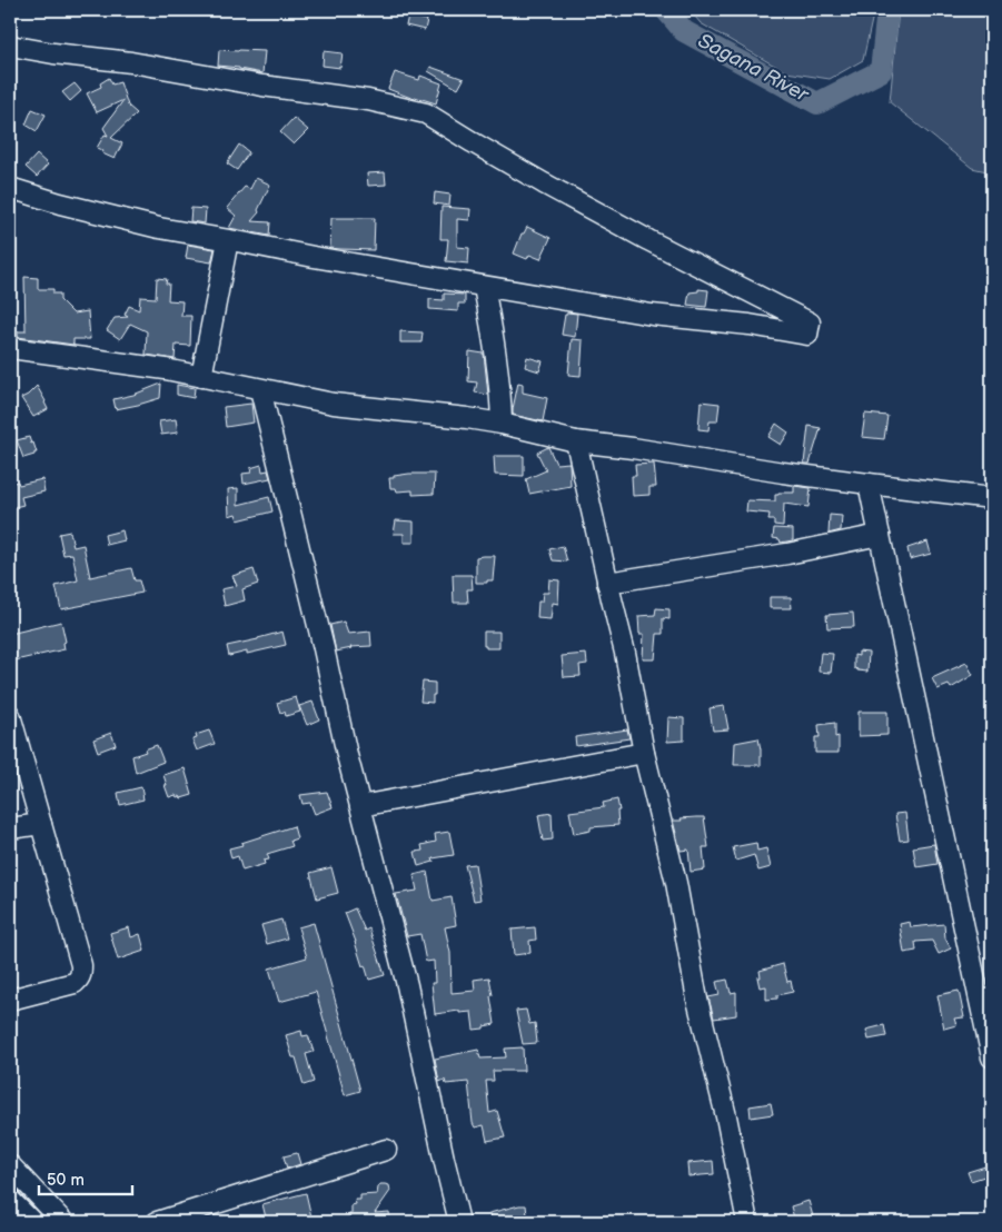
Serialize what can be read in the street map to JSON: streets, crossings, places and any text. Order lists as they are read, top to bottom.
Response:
{
  "water": ["Sagana River"],
  "scale_bar": "50 m"
}
